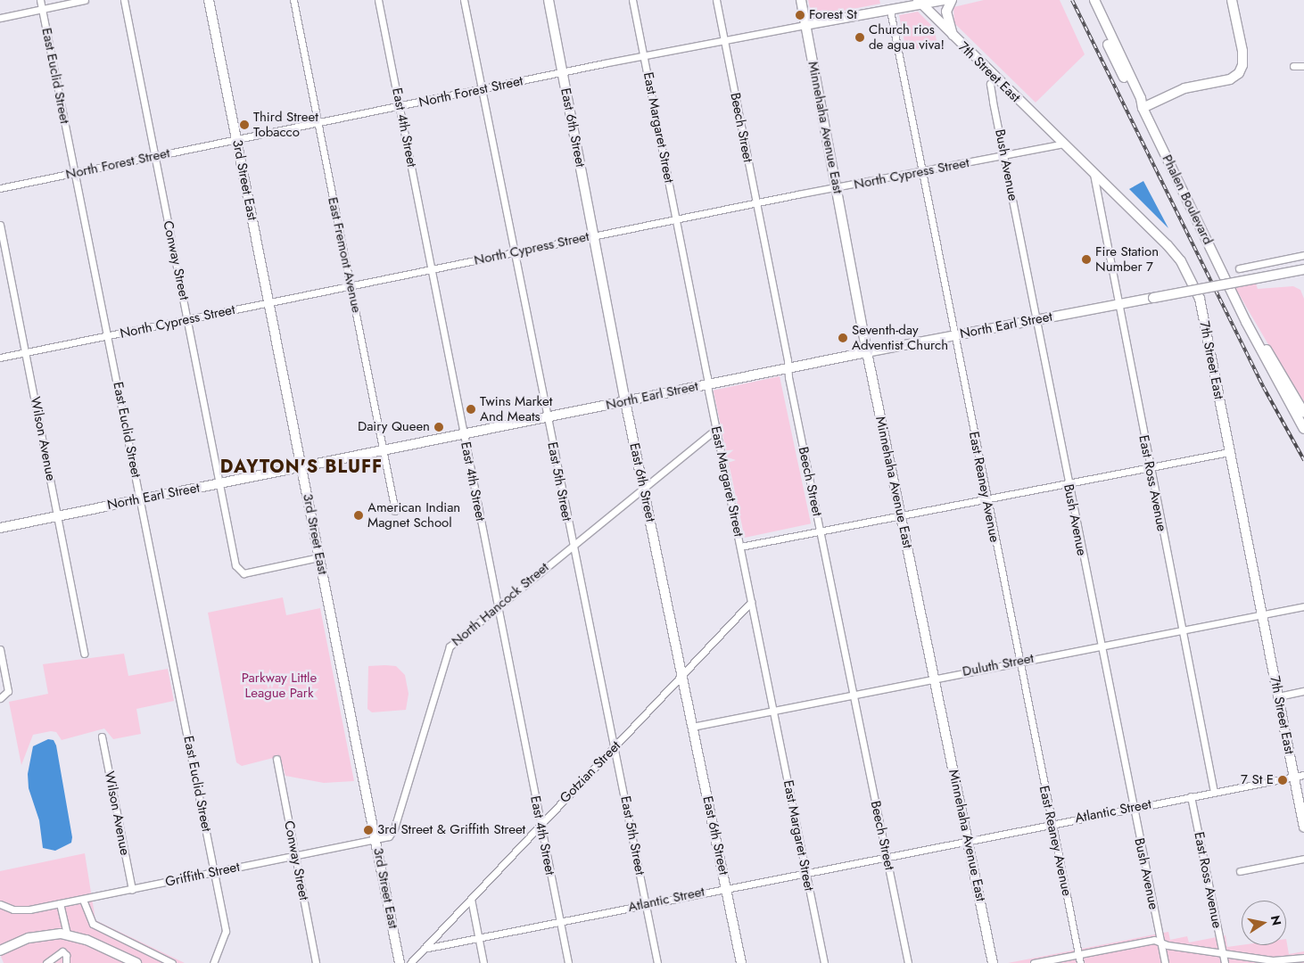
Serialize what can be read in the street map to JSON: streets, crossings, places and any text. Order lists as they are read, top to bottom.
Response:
{
  "streets": {
    "street": [
      "7th Street East",
      "East Euclid Street",
      "North Forest Street",
      "East 4th Street",
      "East 6th Street",
      "East Margaret Street",
      "Beech Street",
      "Minnehaha Avenue East",
      "Bush Avenue",
      "North Cypress Street",
      "3rd Street East",
      "Phalen Boulevard",
      "East Fremont Avenue",
      "Conway Street",
      "North Earl Street",
      "Wilson Avenue",
      "East 5th Street",
      "East Ross Avenue",
      "East Reaney Avenue",
      "North Hancock Street",
      "Duluth Street",
      "Gotzian Street",
      "Atlantic Street",
      "Griffith Street"
    ]
  },
  "crossings": [
    ["7th Street East", "North Forest Street"],
    ["7th Street East", "Bush Avenue"],
    ["7th Street East", "North Cypress Street"],
    ["7th Street East", "East Ross Avenue"],
    ["7th Street East", "Duluth Street"],
    ["7th Street East", "Atlantic Street"],
    ["East Euclid Street", "North Forest Street"],
    ["East Euclid Street", "North Cypress Street"],
    ["East Euclid Street", "North Earl Street"],
    ["East Euclid Street", "Griffith Street"],
    ["North Forest Street", "East 4th Street"],
    ["North Forest Street", "East 6th Street"],
    ["North Forest Street", "East Margaret Street"],
    ["North Forest Street", "Beech Street"],
    ["North Forest Street", "Minnehaha Avenue East"],
    ["North Forest Street", "3rd Street East"],
    ["North Forest Street", "East Fremont Avenue"],
    ["North Forest Street", "Conway Street"],
    ["North Forest Street", "East 5th Street"],
    ["North Forest Street", "East Reaney Avenue"],
    ["East 4th Street", "North Cypress Street"],
    ["East 4th Street", "North Earl Street"],
    ["East 4th Street", "North Hancock Street"],
    ["East 4th Street", "Gotzian Street"],
    ["East 4th Street", "Atlantic Street"],
    ["East 6th Street", "North Cypress Street"],
    ["East 6th Street", "North Earl Street"],
    ["East 6th Street", "North Hancock Street"],
    ["East 6th Street", "Duluth Street"],
    ["East 6th Street", "Gotzian Street"],
    ["East 6th Street", "Atlantic Street"],
    ["East Margaret Street", "North Cypress Street"],
    ["East Margaret Street", "North Earl Street"],
    ["East Margaret Street", "North Hancock Street"],
    ["East Margaret Street", "Duluth Street"],
    ["East Margaret Street", "Gotzian Street"],
    ["East Margaret Street", "Atlantic Street"],
    ["Beech Street", "North Cypress Street"],
    ["Beech Street", "North Earl Street"],
    ["Beech Street", "Duluth Street"],
    ["Beech Street", "Atlantic Street"],
    ["Minnehaha Avenue East", "North Cypress Street"],
    ["Minnehaha Avenue East", "North Earl Street"],
    ["Minnehaha Avenue East", "Duluth Street"],
    ["Minnehaha Avenue East", "Atlantic Street"],
    ["Bush Avenue", "North Cypress Street"],
    ["Bush Avenue", "North Earl Street"],
    ["Bush Avenue", "Duluth Street"],
    ["Bush Avenue", "Atlantic Street"],
    ["North Cypress Street", "3rd Street East"],
    ["North Cypress Street", "East Fremont Avenue"],
    ["North Cypress Street", "Conway Street"],
    ["North Cypress Street", "Wilson Avenue"],
    ["North Cypress Street", "East 5th Street"],
    ["North Cypress Street", "East Reaney Avenue"],
    ["3rd Street East", "Conway Street"],
    ["3rd Street East", "North Earl Street"],
    ["3rd Street East", "North Hancock Street"],
    ["3rd Street East", "Griffith Street"],
    ["East Fremont Avenue", "North Earl Street"],
    ["Conway Street", "North Earl Street"],
    ["Conway Street", "Griffith Street"],
    ["North Earl Street", "Wilson Avenue"],
    ["North Earl Street", "East 5th Street"],
    ["North Earl Street", "East Ross Avenue"],
    ["North Earl Street", "East Reaney Avenue"],
    ["Wilson Avenue", "Griffith Street"],
    ["East 5th Street", "North Hancock Street"],
    ["East 5th Street", "Gotzian Street"],
    ["East 5th Street", "Atlantic Street"],
    ["East Ross Avenue", "Duluth Street"],
    ["East Ross Avenue", "Atlantic Street"],
    ["East Reaney Avenue", "Duluth Street"],
    ["East Reaney Avenue", "Atlantic Street"],
    ["North Hancock Street", "Griffith Street"],
    ["Gotzian Street", "Atlantic Street"]
  ],
  "districts": ["DAYTON'S BLUFF"],
  "parks": ["Parkway Little League Park"],
  "places": [
    "Forest St",
    "Church rios de agua viva!",
    "Third Street Tobacco",
    "Fire Station Number 7",
    "Seventh-day Adventist Church",
    "Twins Market And Meats",
    "Dairy Queen",
    "American Indian Magnet School",
    "7 St E",
    "3rd Street & Griffith Street"
  ],
  "north": "right"
}
